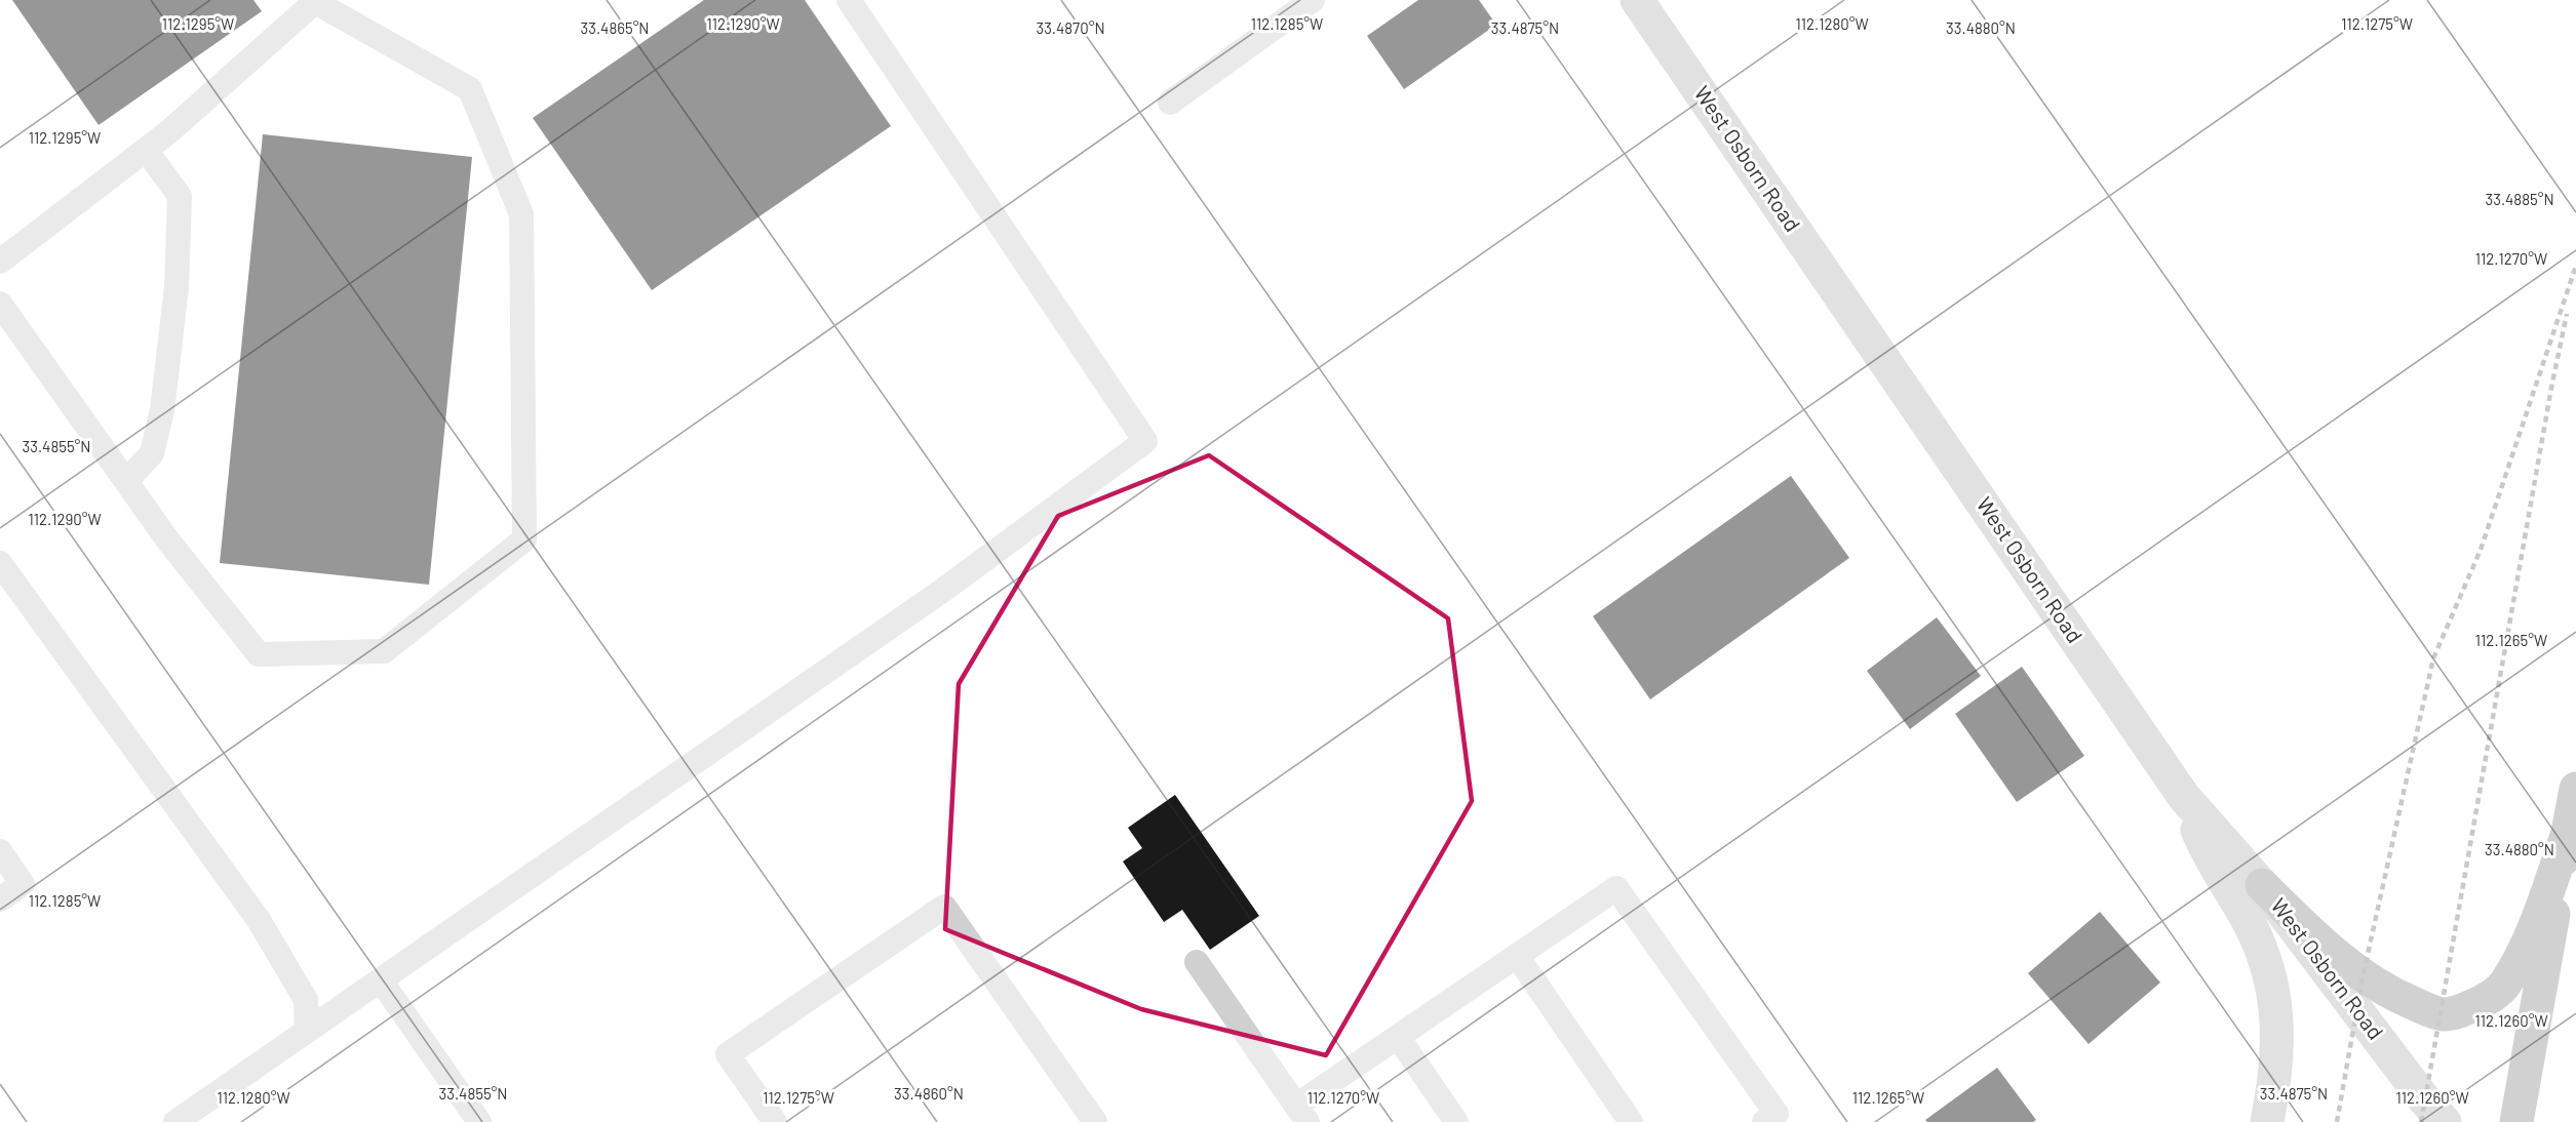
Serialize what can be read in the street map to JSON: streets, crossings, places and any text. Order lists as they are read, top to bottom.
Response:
{
  "streets": {
    "street": ["West Osborn Road"]
  },
  "coordinates": [
    "112.1295°W",
    "112.1290°W",
    "112.1285°W",
    "112.1280°W",
    "112.1275°W",
    "33.4865°N",
    "33.4870°N",
    "33.4875°N",
    "33.4880°N",
    "33.4885°N",
    "112.1270°W",
    "33.4855°N",
    "112.1265°W",
    "112.1260°W",
    "33.4860°N"
  ]
}
